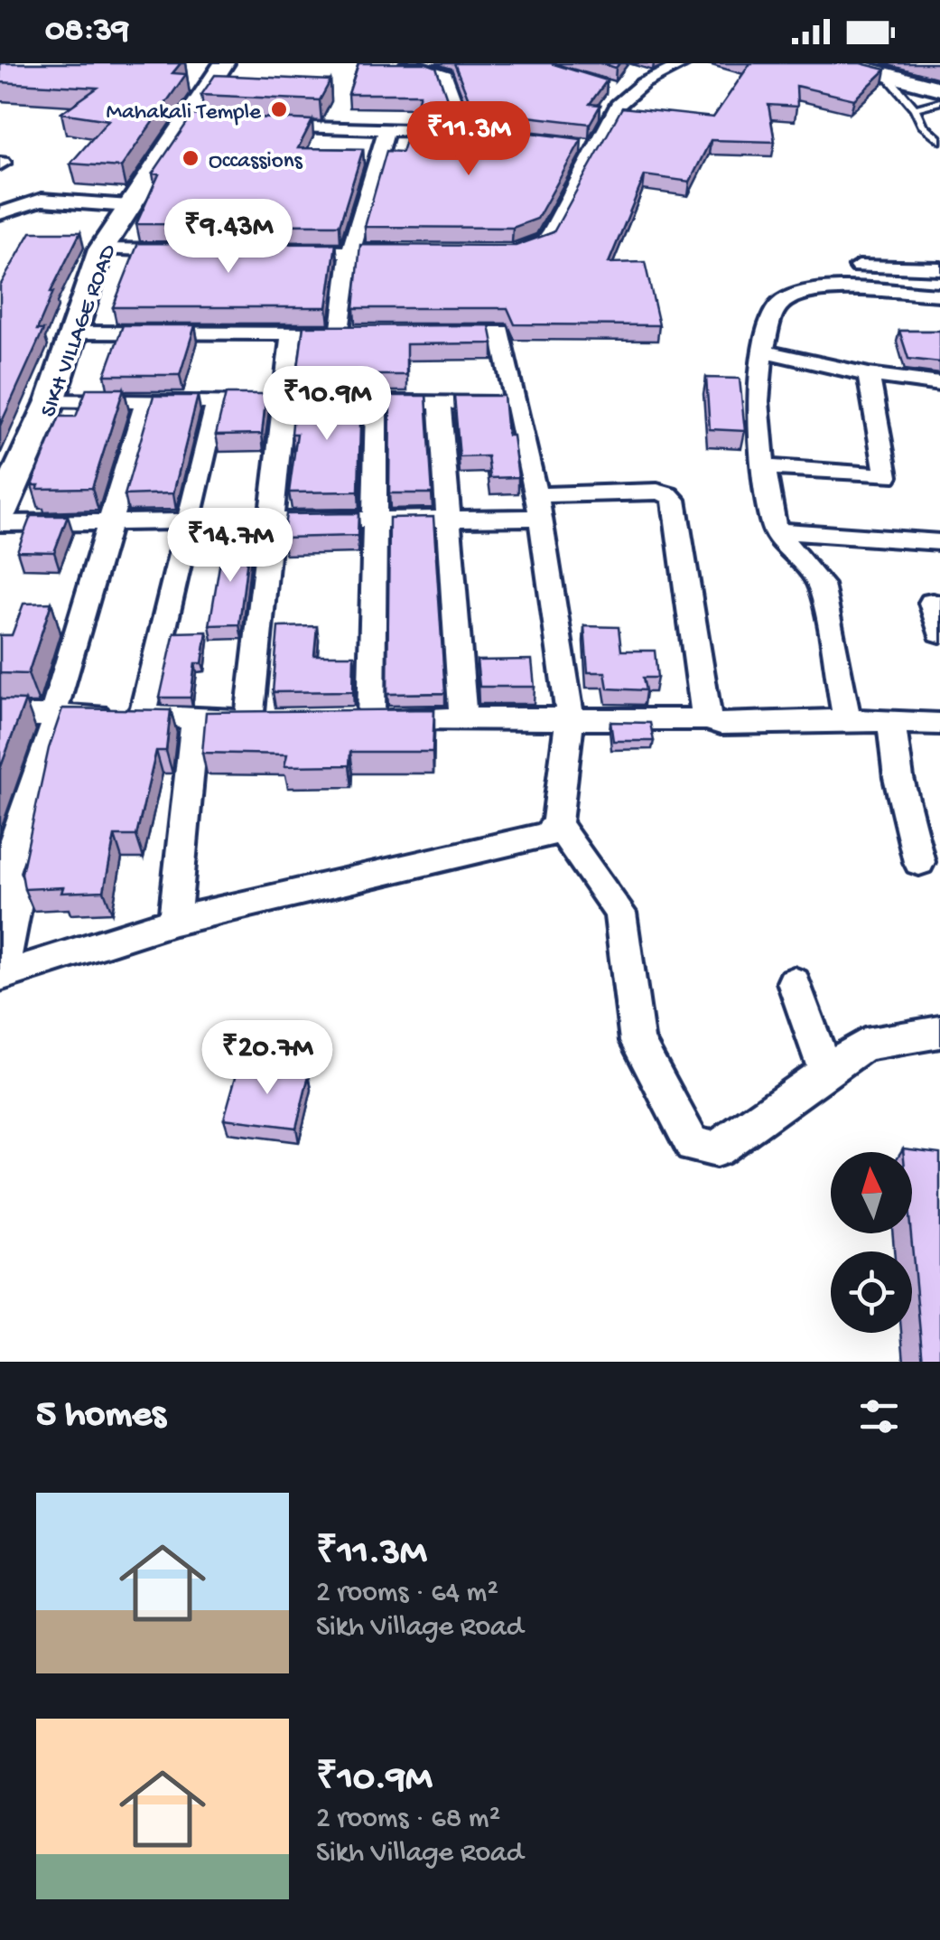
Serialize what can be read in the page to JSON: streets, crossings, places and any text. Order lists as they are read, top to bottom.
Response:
{
  "streets": {
    "main road": ["SIKH VILLAGE ROAD"]
  },
  "places": ["Mahakali Temple", "Occassions"],
  "north": "top",
  "page": {
    "status": "08:39",
    "price": [
      "₹11.3M",
      "₹9.43M",
      "₹10.9M",
      "₹14.7M",
      "₹20.7M"
    ],
    "heading": "5 homes",
    "list": [
      {
        "name": "₹11.3M",
        "note": "2 rooms · 64 m² · Sikh Village Road"
      },
      {
        "name": "₹10.9M",
        "note": "2 rooms · 68 m² · Sikh Village Road"
      }
    ]
  }
}
